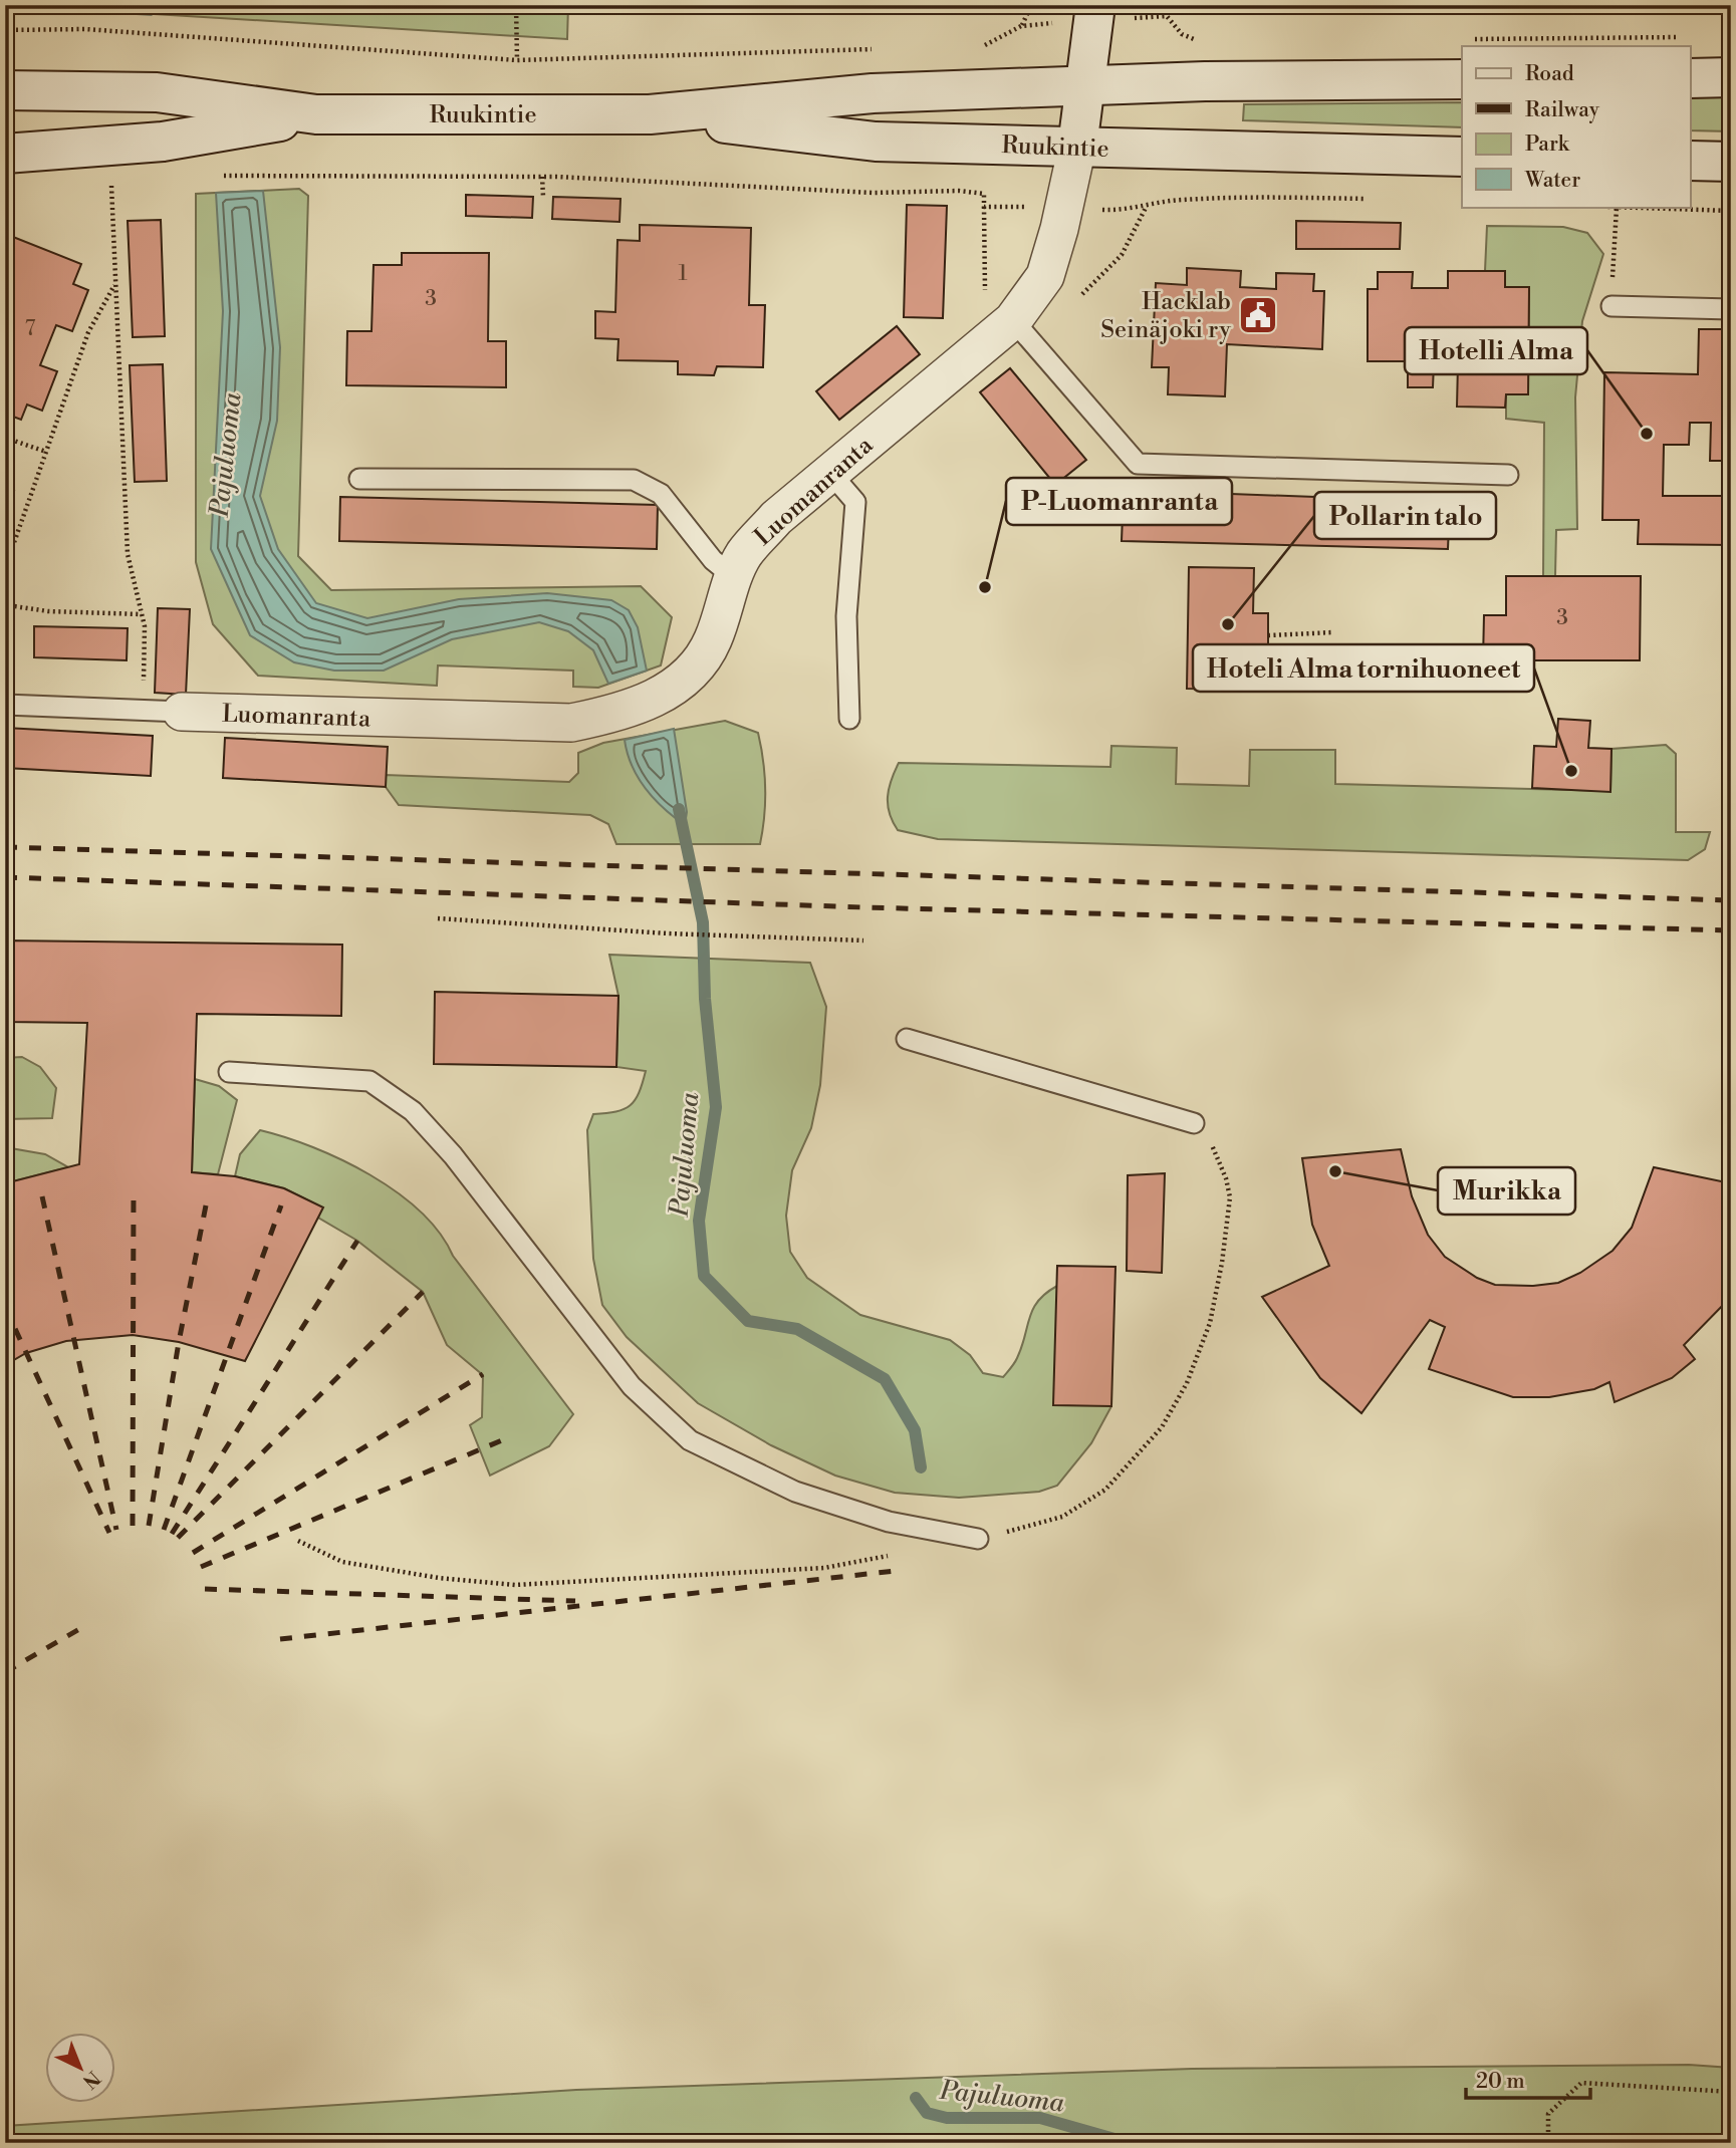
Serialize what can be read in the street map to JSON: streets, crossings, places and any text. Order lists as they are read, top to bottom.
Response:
{
  "streets": {
    "main road": ["Ruukintie"],
    "street": ["Luomanranta"]
  },
  "crossings": [
    ["Ruukintie", "Luomanranta"]
  ],
  "water": ["Pajuluoma"],
  "places": {
    "public building": ["Hacklab Seinäjoki ry"],
    "other": [
      "Hotelli Alma",
      "P-Luomanranta",
      "Pollarin talo",
      "Hoteli Alma tornihuoneet",
      "Murikka"
    ]
  },
  "house_numbers": [
    "1",
    "3",
    "7",
    "3"
  ],
  "legend": [
    "Road",
    "Railway",
    "Park",
    "Water"
  ],
  "scale_bar": "20 m",
  "north": "bottom right"
}
